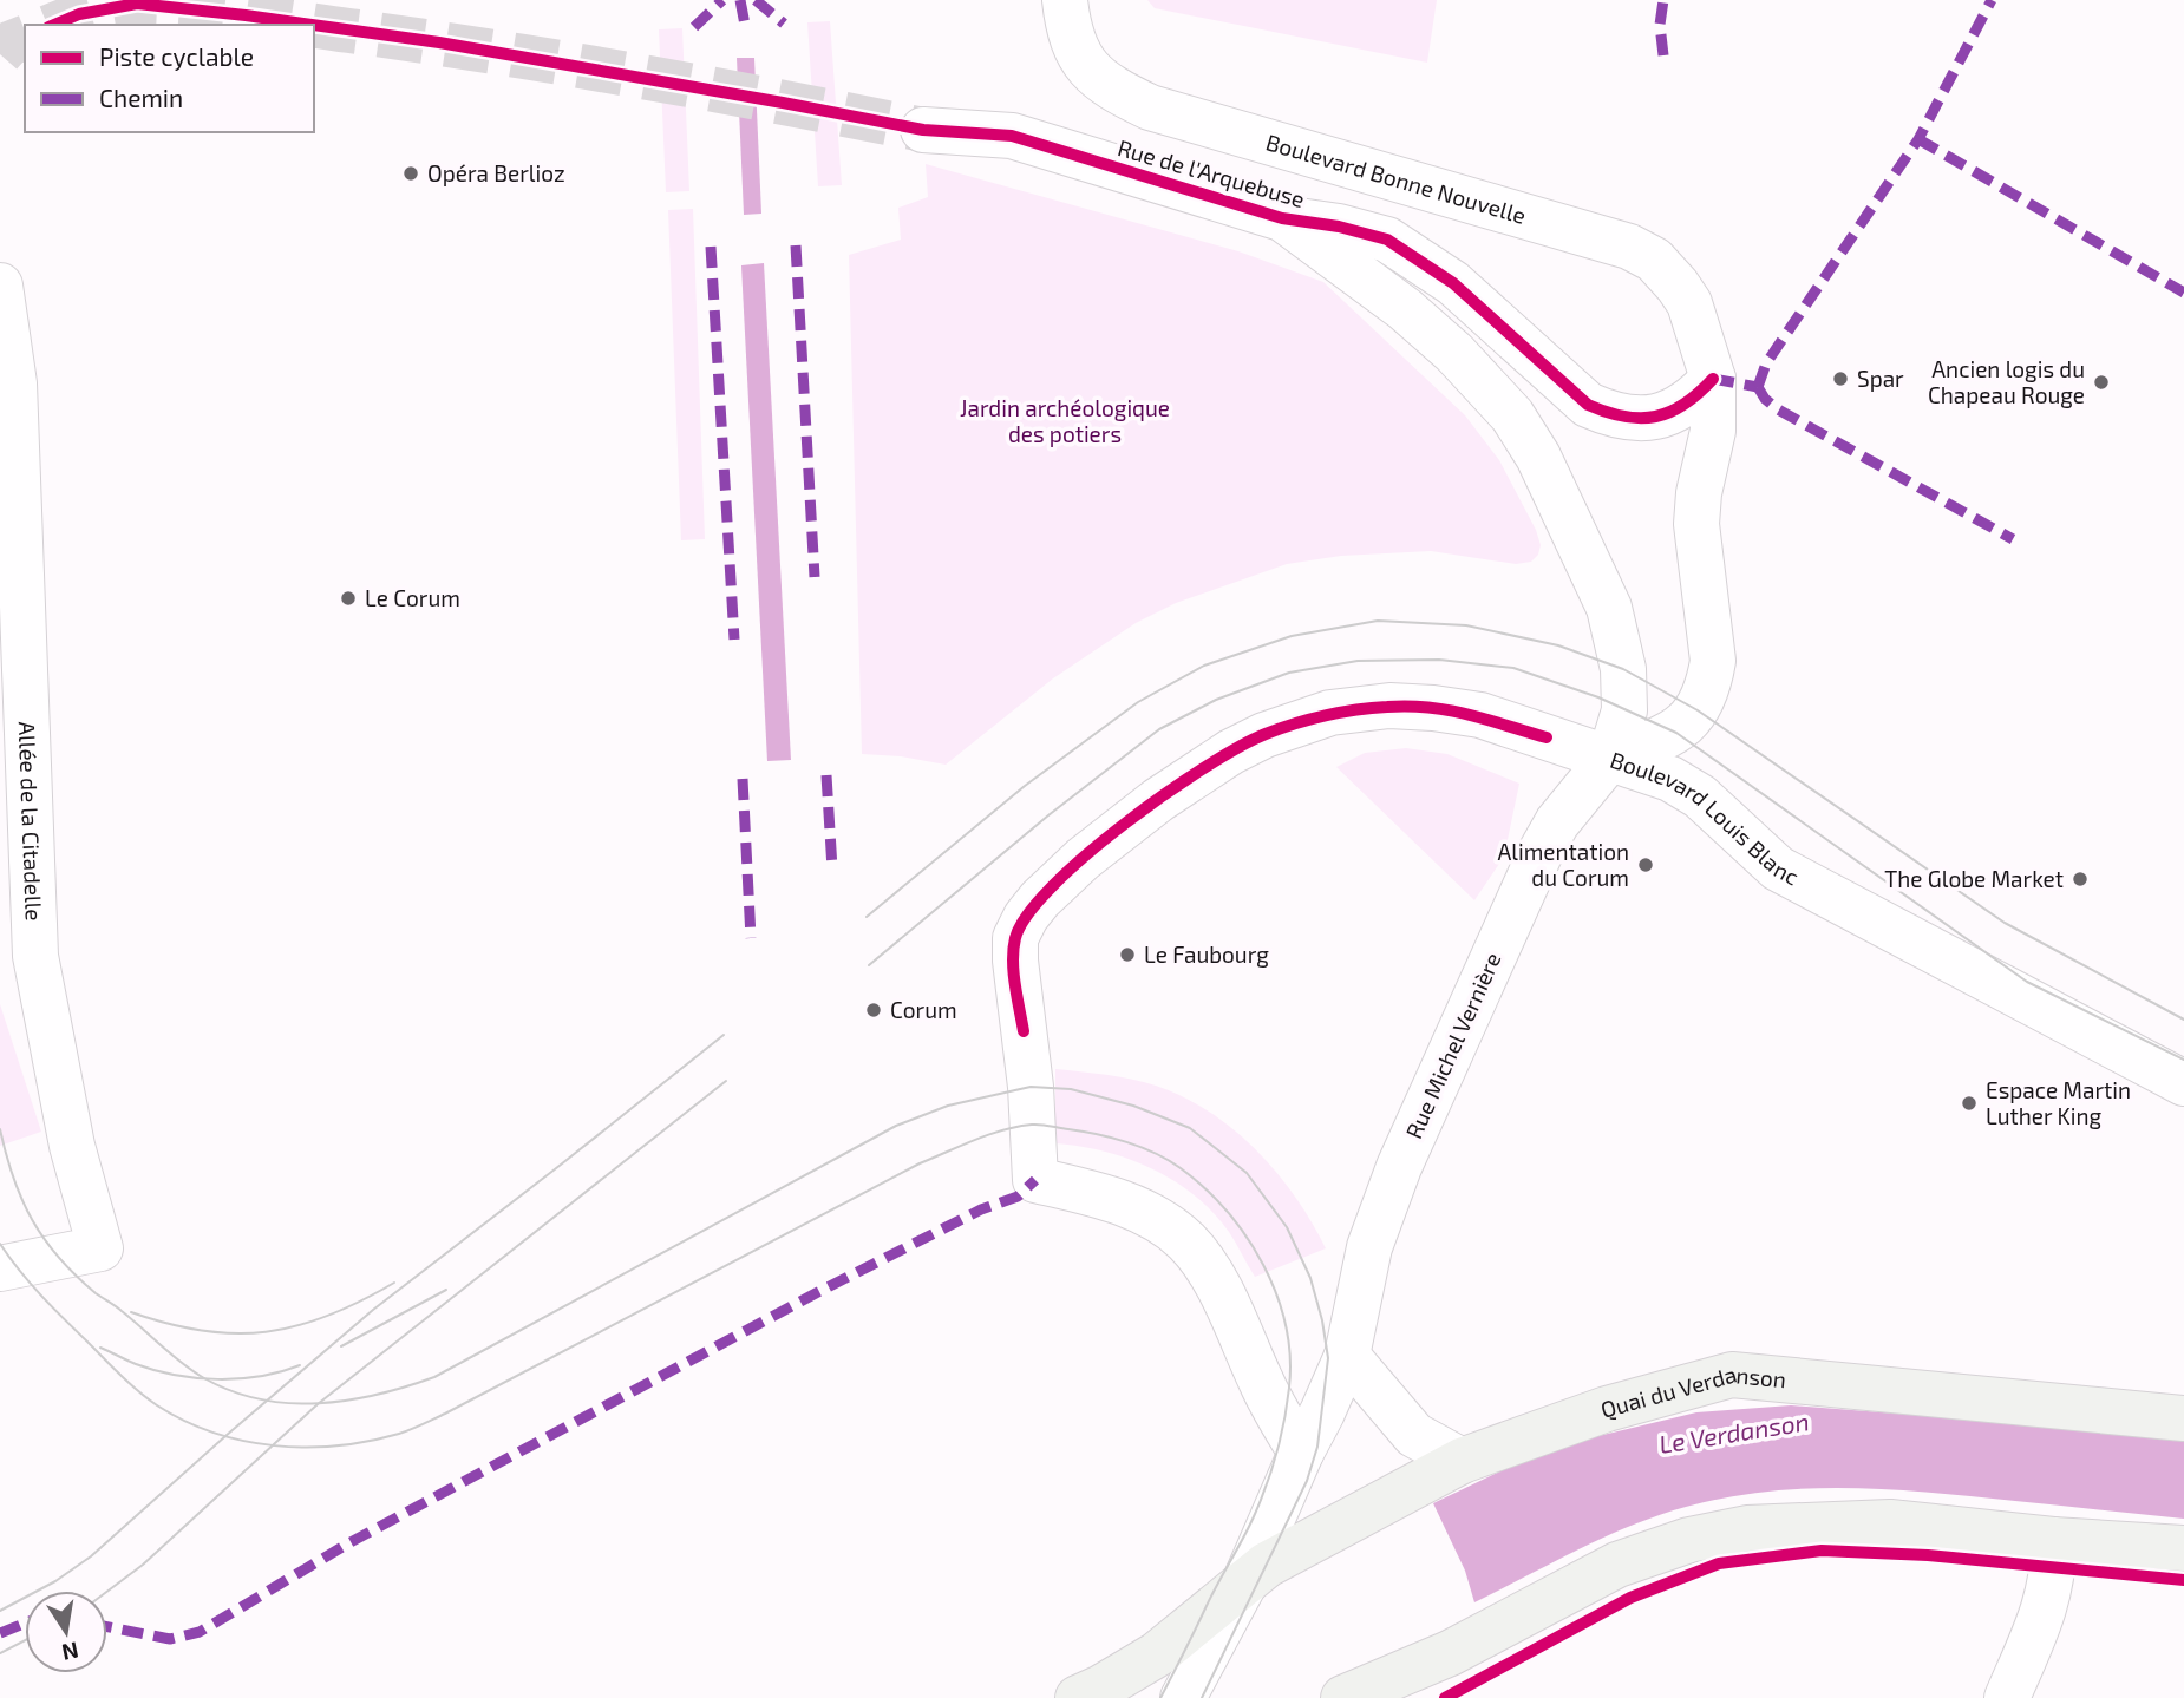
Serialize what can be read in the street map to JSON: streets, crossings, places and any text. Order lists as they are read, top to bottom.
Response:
{
  "streets": {
    "main road": ["Quai du Verdanson"],
    "street": [
      "Rue de l'Arquebuse",
      "Boulevard Bonne Nouvelle",
      "Boulevard Louis Blanc",
      "Allée de la Citadelle",
      "Rue Michel Vernière"
    ]
  },
  "crossings": [
    ["Rue de l'Arquebuse", "Boulevard Bonne Nouvelle"],
    ["Rue de l'Arquebuse", "Boulevard Louis Blanc"],
    ["Rue de l'Arquebuse", "Rue Michel Vernière"],
    ["Boulevard Bonne Nouvelle", "Boulevard Louis Blanc"],
    ["Boulevard Louis Blanc", "Rue Michel Vernière"],
    ["Rue Michel Vernière", "Quai du Verdanson"]
  ],
  "water": ["Le Verdanson"],
  "parks": ["Jardin archéologique des potiers"],
  "places": [
    "Opéra Berlioz",
    "Spar",
    "Ancien logis du Chapeau Rouge",
    "Le Corum",
    "Alimentation du Corum",
    "The Globe Market",
    "Le Faubourg",
    "Corum",
    "Espace Martin Luther King"
  ],
  "legend": ["Piste cyclable", "Chemin"],
  "north": "bottom"
}
